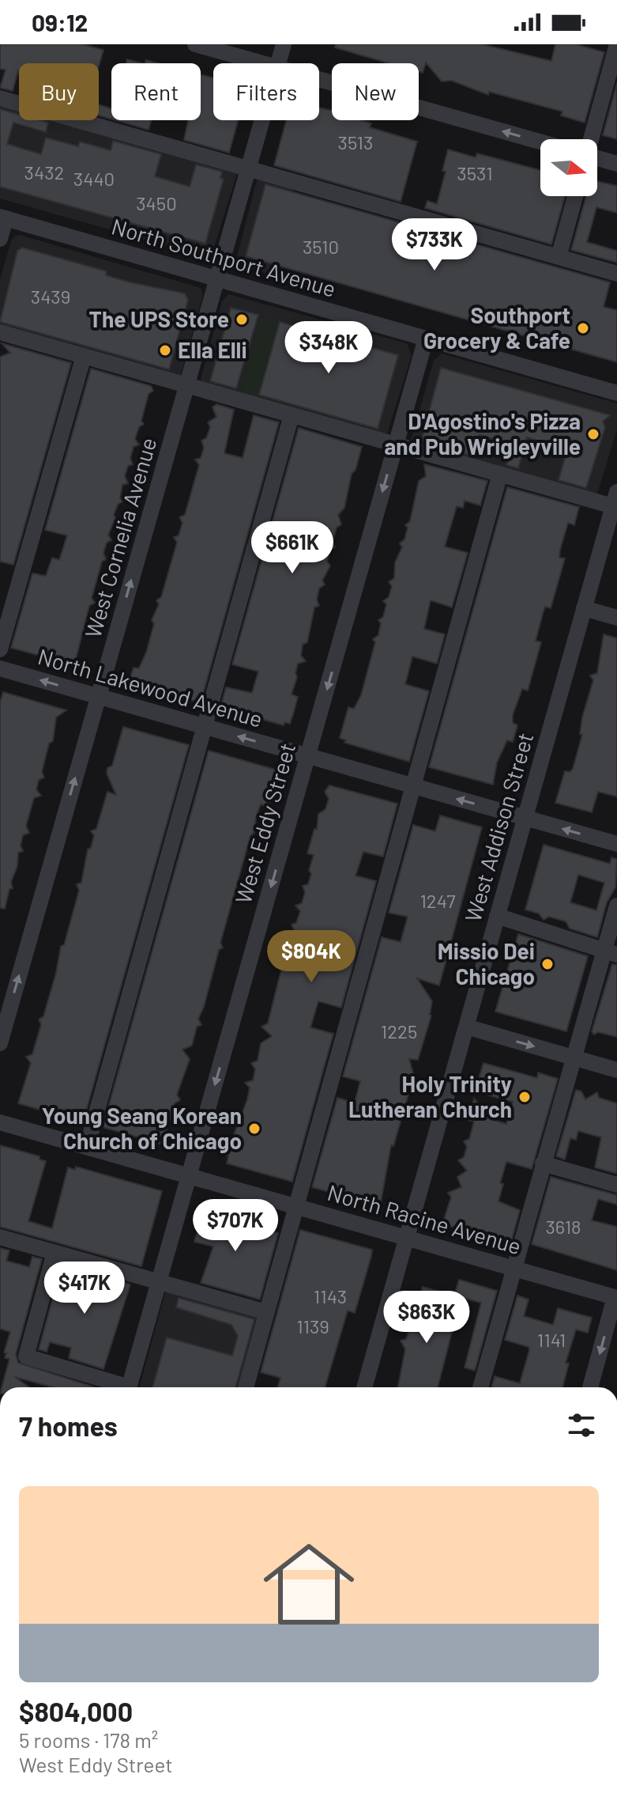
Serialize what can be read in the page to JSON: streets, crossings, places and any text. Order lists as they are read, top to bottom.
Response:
{
  "streets": {
    "street": [
      "North Southport Avenue",
      "West Cornelia Avenue",
      "North Lakewood Avenue",
      "West Eddy Street",
      "West Addison Street",
      "North Racine Avenue"
    ]
  },
  "crossings": [
    ["North Southport Avenue", "West Cornelia Avenue"],
    ["North Southport Avenue", "West Eddy Street"],
    ["West Cornelia Avenue", "North Lakewood Avenue"],
    ["North Lakewood Avenue", "West Eddy Street"],
    ["North Lakewood Avenue", "West Addison Street"],
    ["West Eddy Street", "North Racine Avenue"],
    ["West Addison Street", "North Racine Avenue"]
  ],
  "one_way": ["North Lakewood Avenue"],
  "places": [
    "The UPS Store",
    "Southport Grocery & Cafe",
    "Ella Elli",
    "D'Agostino's Pizza and Pub Wrigleyville",
    "Missio Dei Chicago",
    "Holy Trinity Lutheran Church",
    "Young Seang Korean Church of Chicago"
  ],
  "house_numbers": [
    "3513",
    "3432",
    "3531",
    "3440",
    "3450",
    "3510",
    "3439",
    "1247",
    "1225",
    "3618",
    "1143",
    "1139",
    "1141"
  ],
  "north": "right",
  "page": {
    "status": "09:12",
    "chip": [
      "Buy",
      "Rent",
      "Filters",
      "New"
    ],
    "price": [
      "$733K",
      "$348K",
      "$661K",
      "$804K",
      "$707K",
      "$417K",
      "$863K"
    ],
    "heading": "7 homes",
    "list": [
      {
        "name": "$804,000",
        "note": "5 rooms · 178 m² · West Eddy Street"
      }
    ]
  }
}
